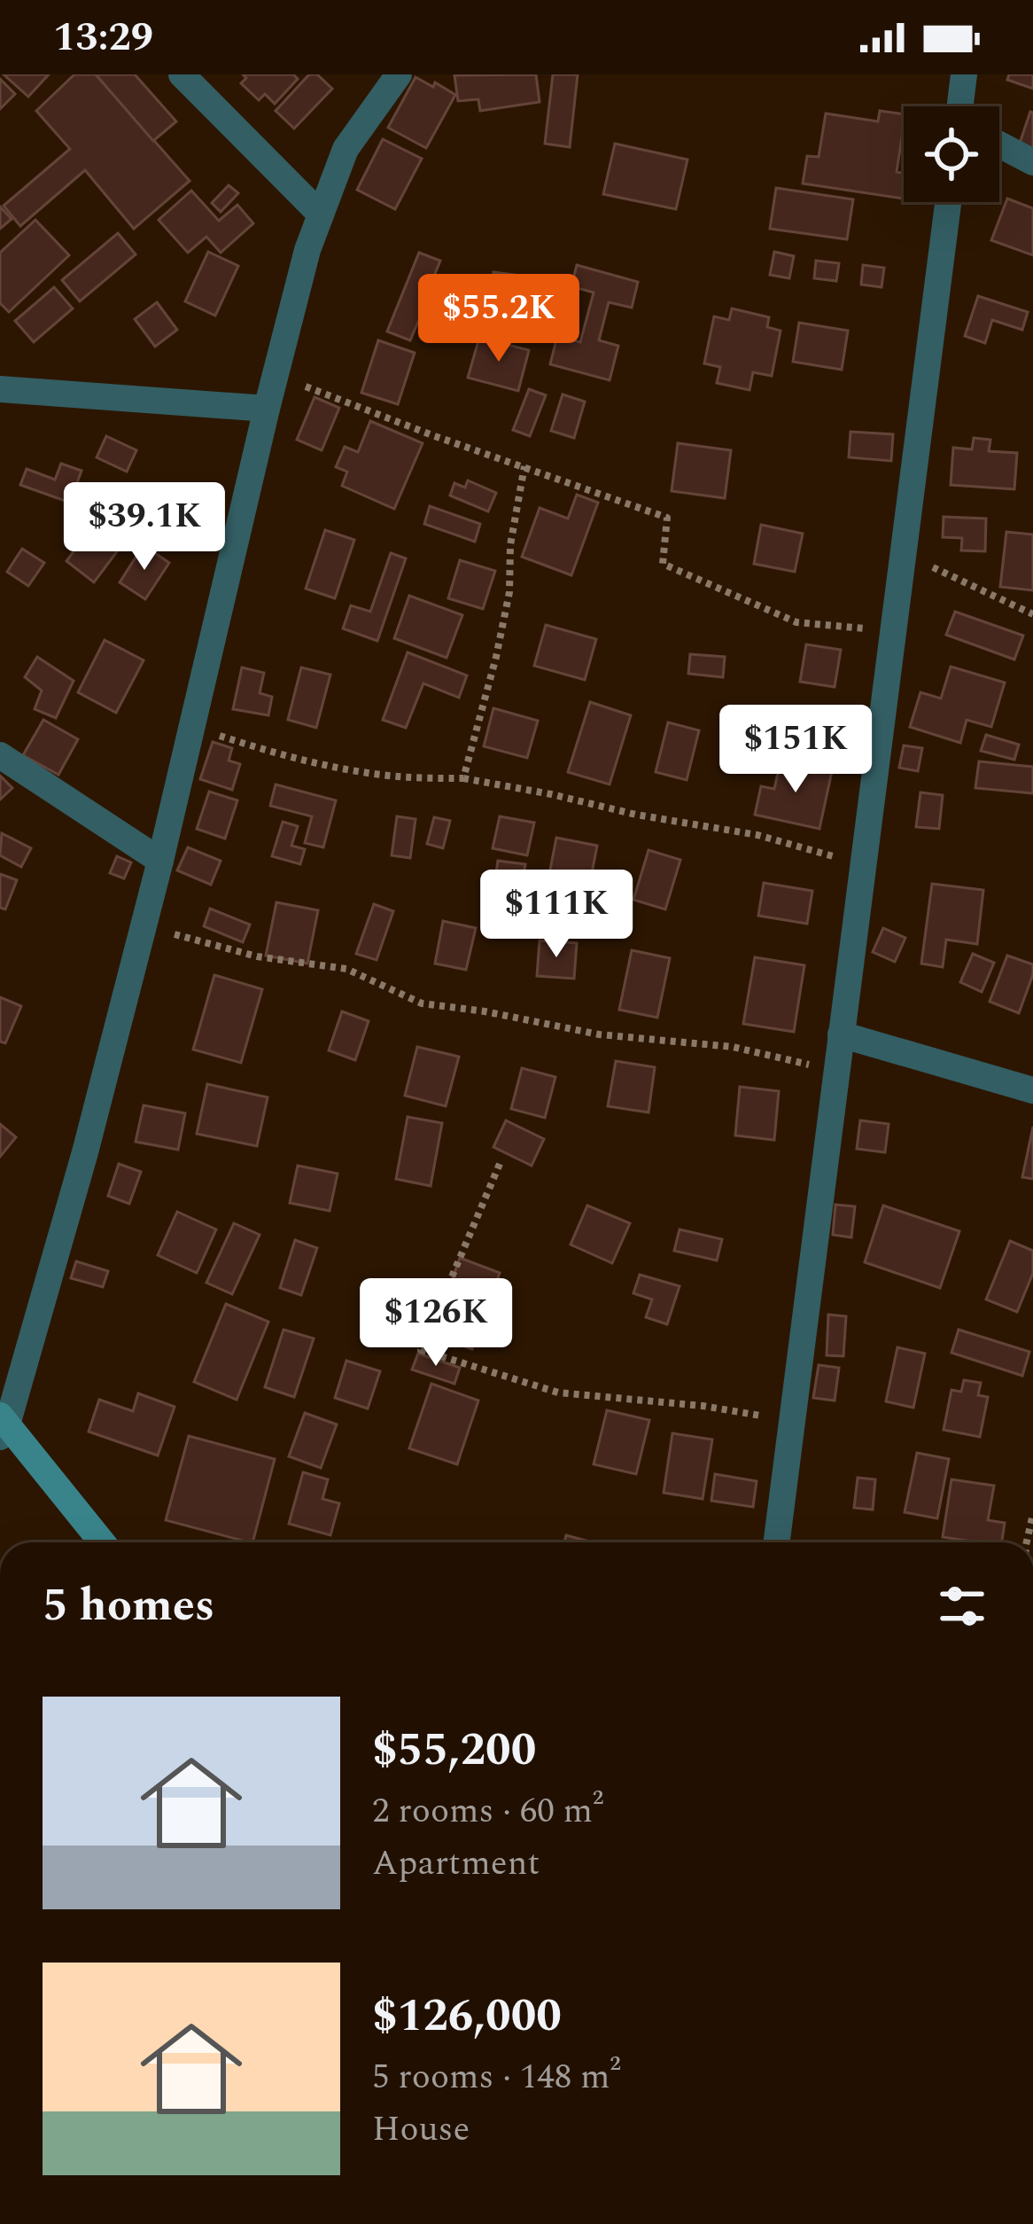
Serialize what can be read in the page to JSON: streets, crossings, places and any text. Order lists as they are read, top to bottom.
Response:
{
  "page": {
    "status": "13:29",
    "price": [
      "$55.2K",
      "$39.1K",
      "$151K",
      "$111K",
      "$126K"
    ],
    "heading": "5 homes",
    "list": [
      {
        "name": "$55,200",
        "note": "2 rooms · 60 m² · Apartment"
      },
      {
        "name": "$126,000",
        "note": "5 rooms · 148 m² · House"
      }
    ]
  }
}
